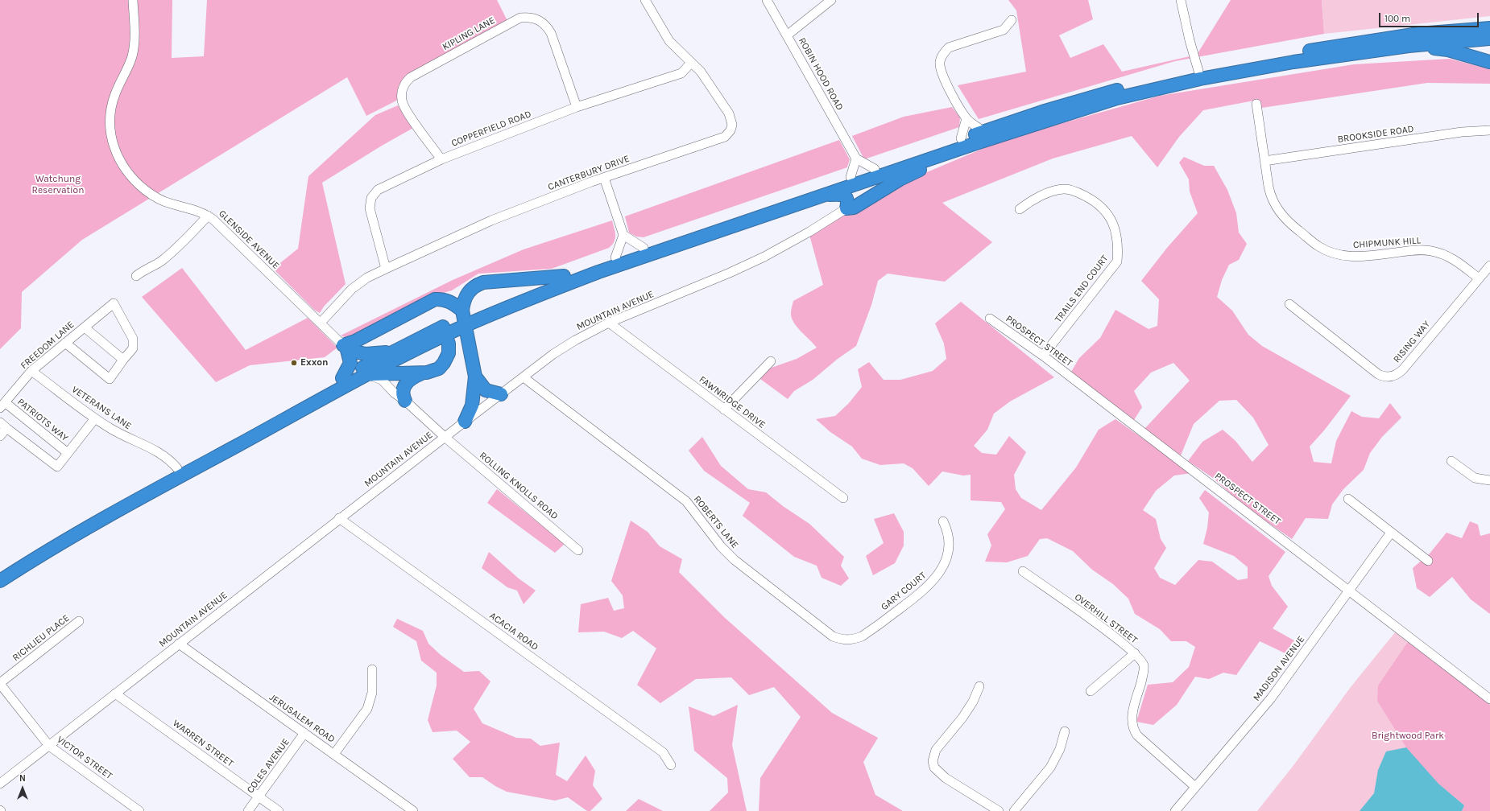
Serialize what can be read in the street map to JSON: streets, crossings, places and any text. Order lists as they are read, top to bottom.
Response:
{
  "streets": {
    "street": [
      "KIPLING LANE",
      "ROBIN HOOD ROAD",
      "COPPERFIELD ROAD",
      "BROOKSIDE ROAD",
      "CANTERBURY DRIVE",
      "GLENSIDE AVENUE",
      "CHIPMUNK HILL",
      "TRAILS END COURT",
      "MOUNTAIN AVENUE",
      "PROSPECT STREET",
      "RISING WAY",
      "FREEDOM LANE",
      "FAWNRIDGE DRIVE",
      "VETERANS LANE",
      "PATRIOTS WAY",
      "ROLLING KNOLLS ROAD",
      "ROBERTS LANE",
      "GARY COURT",
      "OVERHILL STREET",
      "ACACIA ROAD",
      "RICHLIEU PLACE",
      "MADISON AVENUE",
      "JERUSALEM ROAD",
      "WARREN STREET",
      "VICTOR STREET",
      "COLES AVENUE"
    ]
  },
  "crossings": [
    ["KIPLING LANE", "COPPERFIELD ROAD"],
    ["COPPERFIELD ROAD", "CANTERBURY DRIVE"],
    ["BROOKSIDE ROAD", "CHIPMUNK HILL"],
    ["CANTERBURY DRIVE", "GLENSIDE AVENUE"],
    ["CHIPMUNK HILL", "RISING WAY"],
    ["TRAILS END COURT", "PROSPECT STREET"],
    ["MOUNTAIN AVENUE", "FAWNRIDGE DRIVE"],
    ["MOUNTAIN AVENUE", "ROLLING KNOLLS ROAD"],
    ["MOUNTAIN AVENUE", "ROBERTS LANE"],
    ["MOUNTAIN AVENUE", "ACACIA ROAD"],
    ["MOUNTAIN AVENUE", "JERUSALEM ROAD"],
    ["MOUNTAIN AVENUE", "WARREN STREET"],
    ["MOUNTAIN AVENUE", "VICTOR STREET"],
    ["PROSPECT STREET", "MADISON AVENUE"],
    ["FREEDOM LANE", "VETERANS LANE"],
    ["FREEDOM LANE", "PATRIOTS WAY"],
    ["VETERANS LANE", "PATRIOTS WAY"],
    ["ROBERTS LANE", "GARY COURT"],
    ["OVERHILL STREET", "MADISON AVENUE"],
    ["RICHLIEU PLACE", "VICTOR STREET"],
    ["JERUSALEM ROAD", "COLES AVENUE"],
    ["WARREN STREET", "COLES AVENUE"]
  ],
  "parks": ["Watchung Reservation", "Brightwood Park"],
  "places": ["Exxon"],
  "scale_bar": "100 m",
  "north": "top"
}
